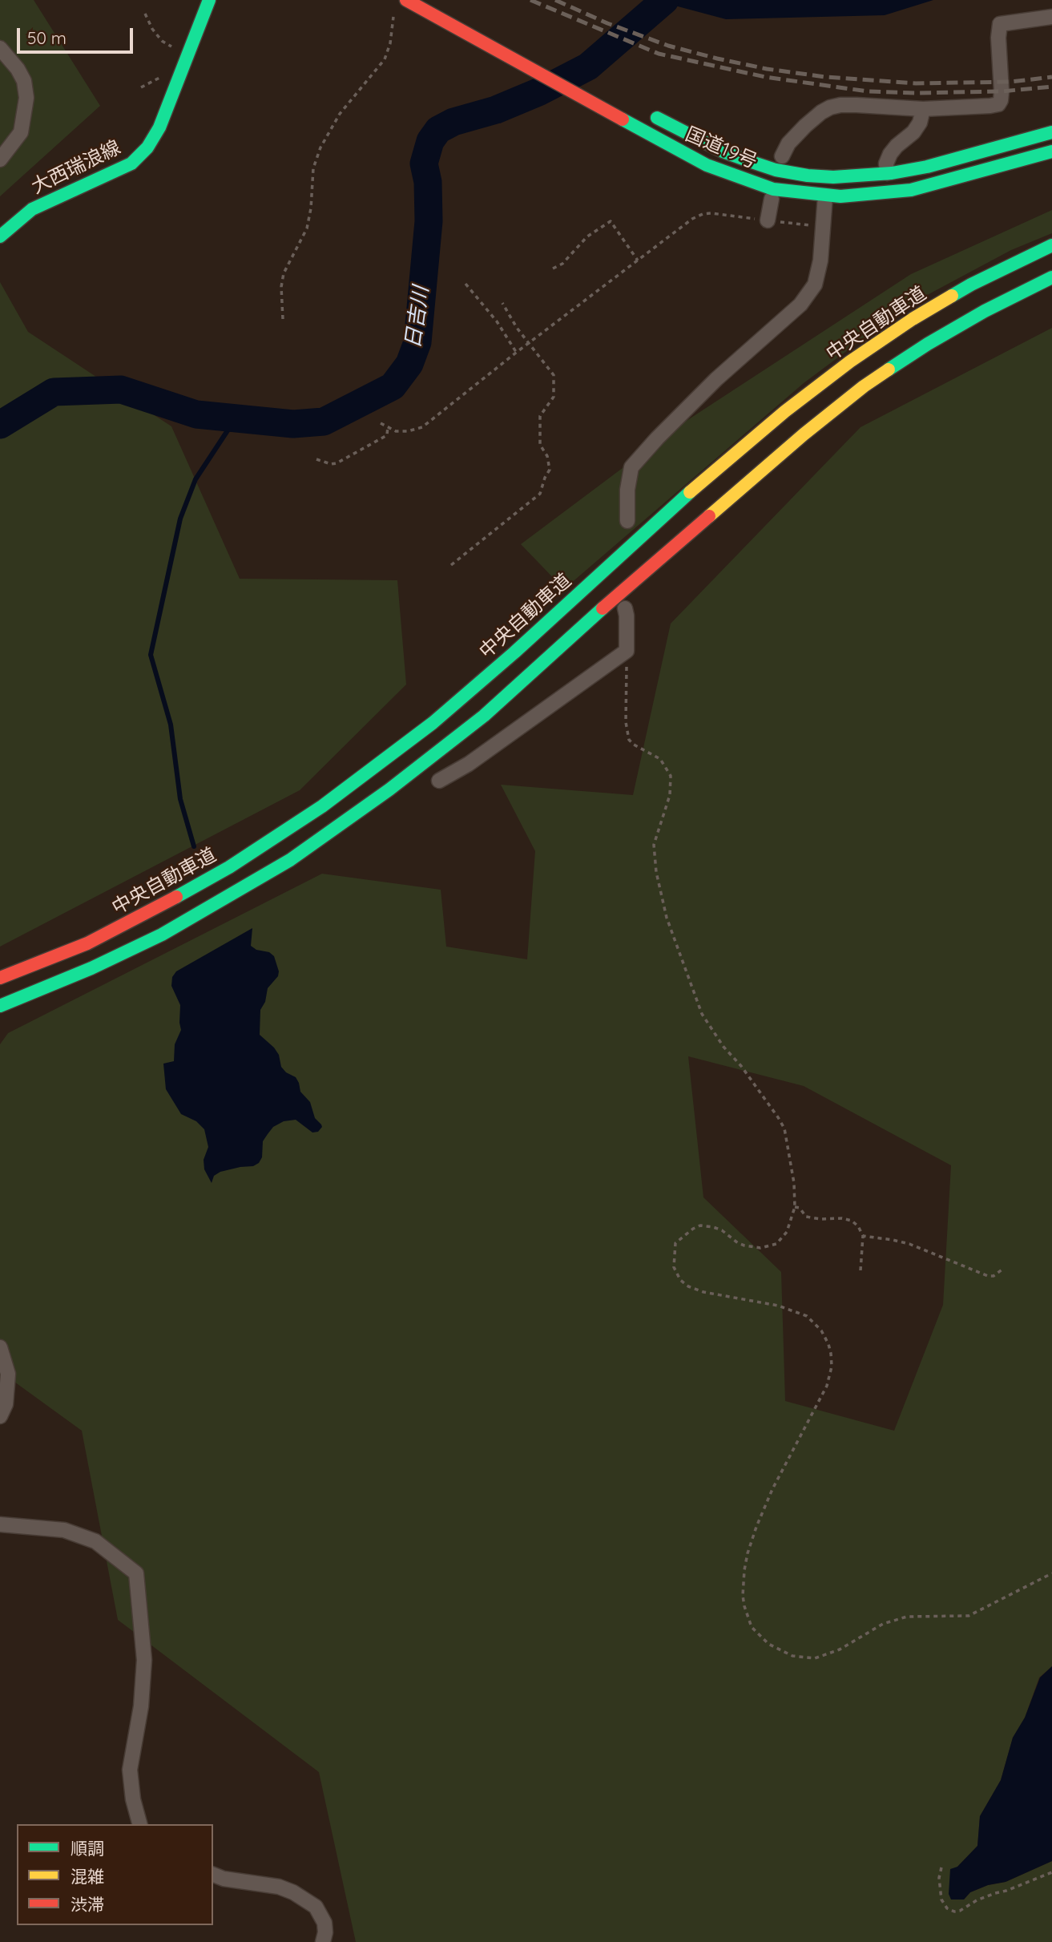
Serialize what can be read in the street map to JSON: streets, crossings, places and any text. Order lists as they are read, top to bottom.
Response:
{
  "streets": {
    "main road": ["国道19号", "大西瑞浪線", "中央自動車道"]
  },
  "water": ["日吉川"],
  "legend": ["順調", "混雑", "渋滞"],
  "scale_bar": "50 m"
}
